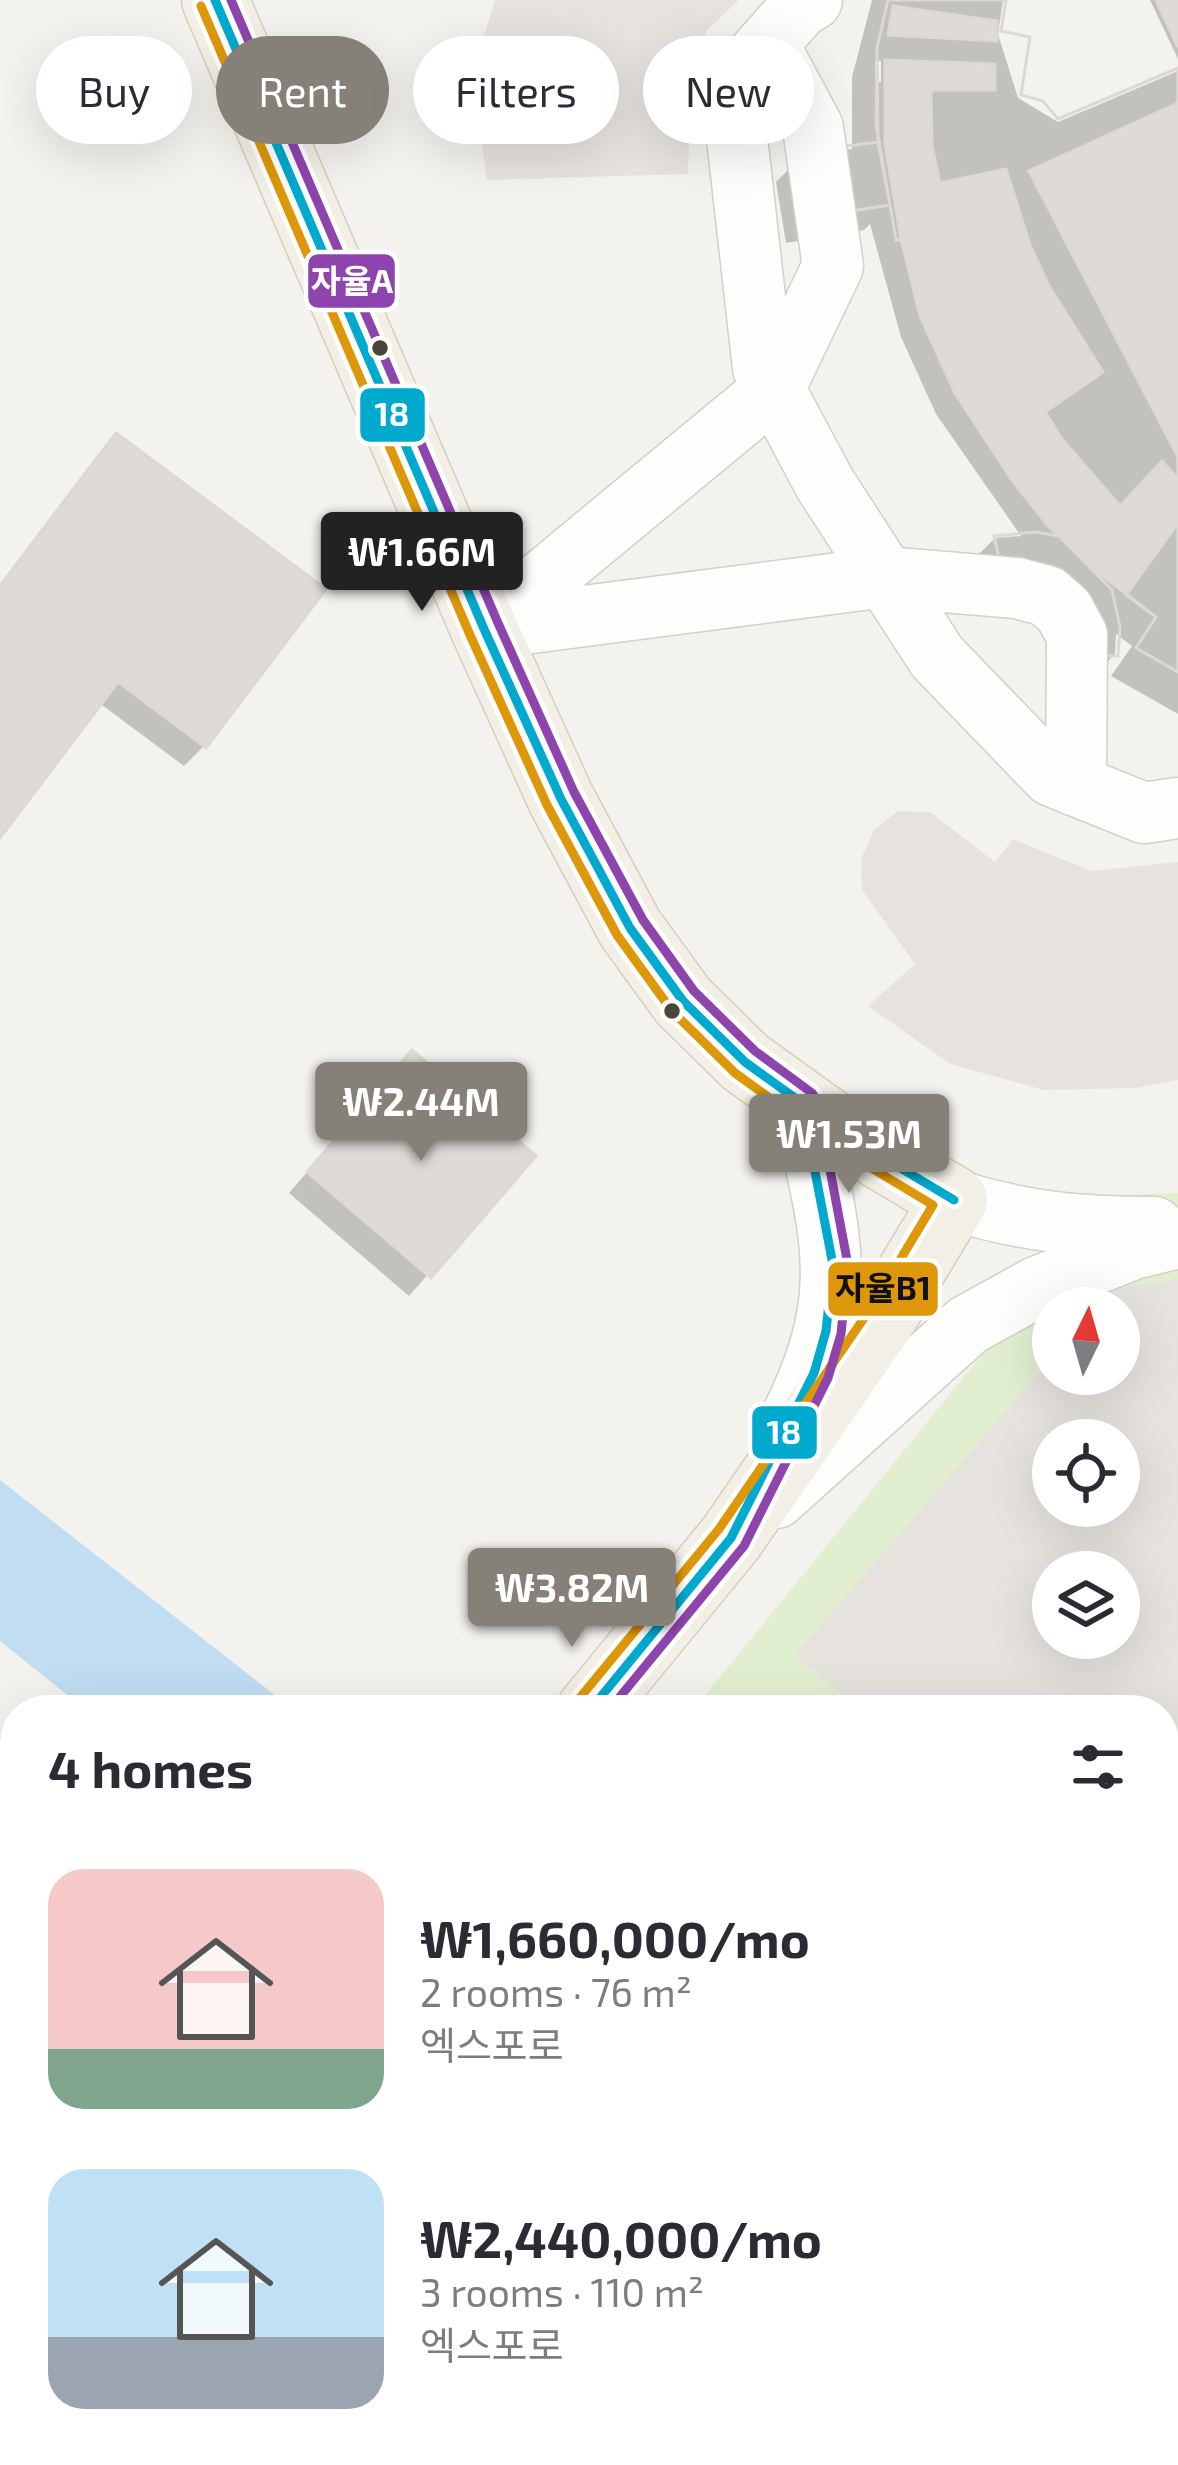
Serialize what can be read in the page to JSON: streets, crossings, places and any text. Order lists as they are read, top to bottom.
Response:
{
  "lines": ["transit line 18", "transit line 자율A", "transit line 자율B1"],
  "north": "top",
  "page": {
    "chip": [
      "Buy",
      "Rent",
      "Filters",
      "New"
    ],
    "price": [
      "₩1.66M",
      "₩2.44M",
      "₩1.53M",
      "₩3.82M"
    ],
    "heading": "4 homes",
    "list": [
      {
        "name": "₩1,660,000/mo",
        "note": "2 rooms · 76 m² · 엑스포로"
      },
      {
        "name": "₩2,440,000/mo",
        "note": "3 rooms · 110 m² · 엑스포로"
      }
    ]
  }
}
